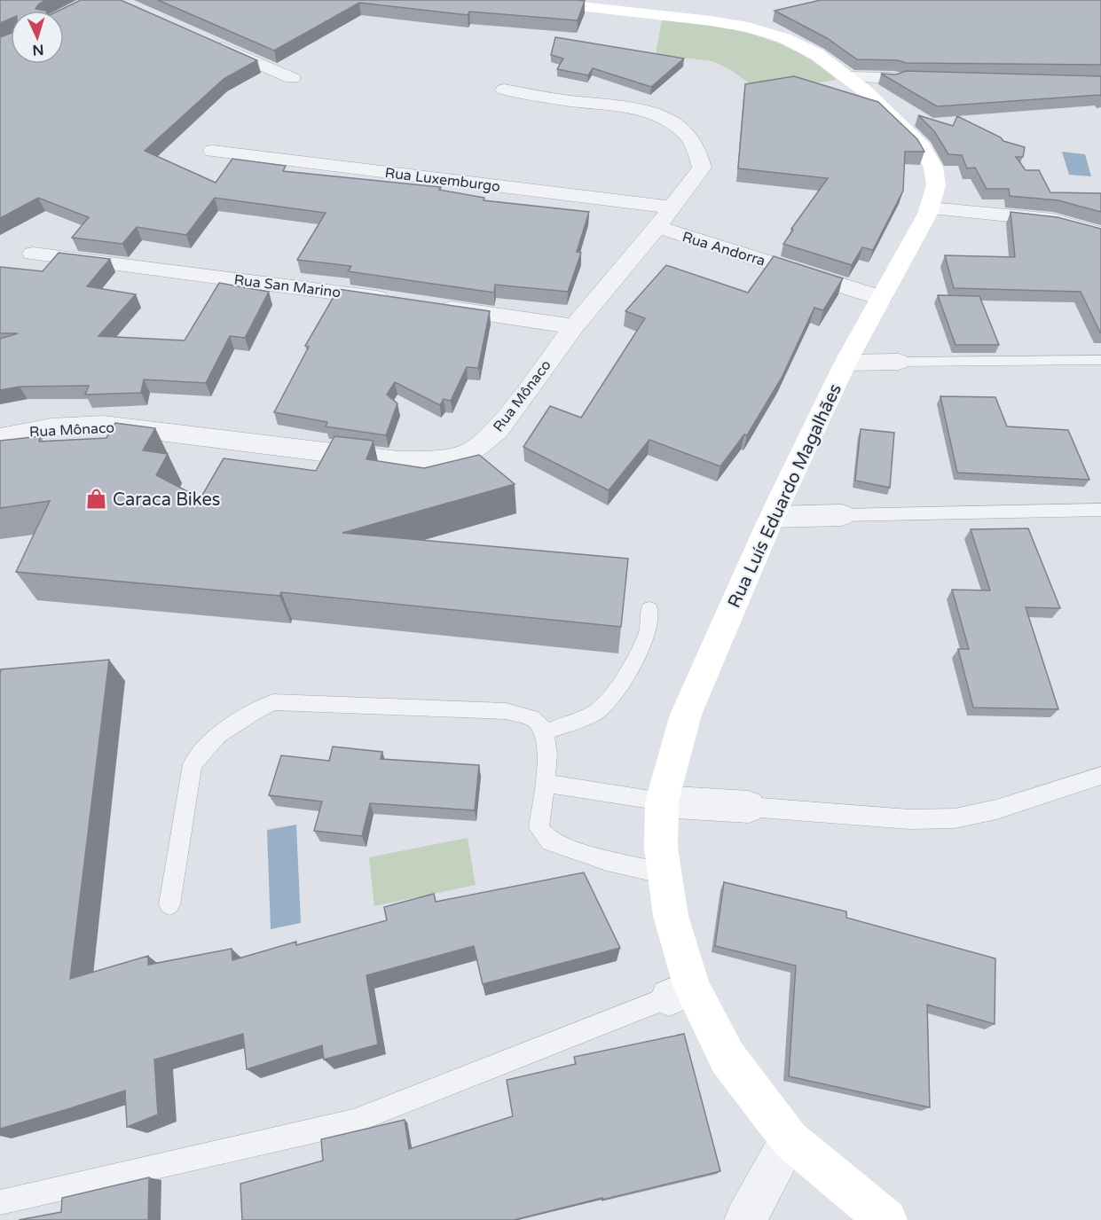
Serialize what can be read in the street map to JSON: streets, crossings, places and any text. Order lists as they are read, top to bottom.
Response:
{
  "streets": {
    "main road": ["Rua Luís Eduardo Magalhães"],
    "street": [
      "Rua Luxemburgo",
      "Rua Andorra",
      "Rua San Marino",
      "Rua Mônaco"
    ]
  },
  "crossings": [
    ["Rua Luxemburgo", "Rua Mônaco"],
    ["Rua Andorra", "Rua Mônaco"],
    ["Rua Andorra", "Rua Luís Eduardo Magalhães"]
  ],
  "places": {
    "shop": ["Caraca Bikes"]
  },
  "north": "bottom"
}
